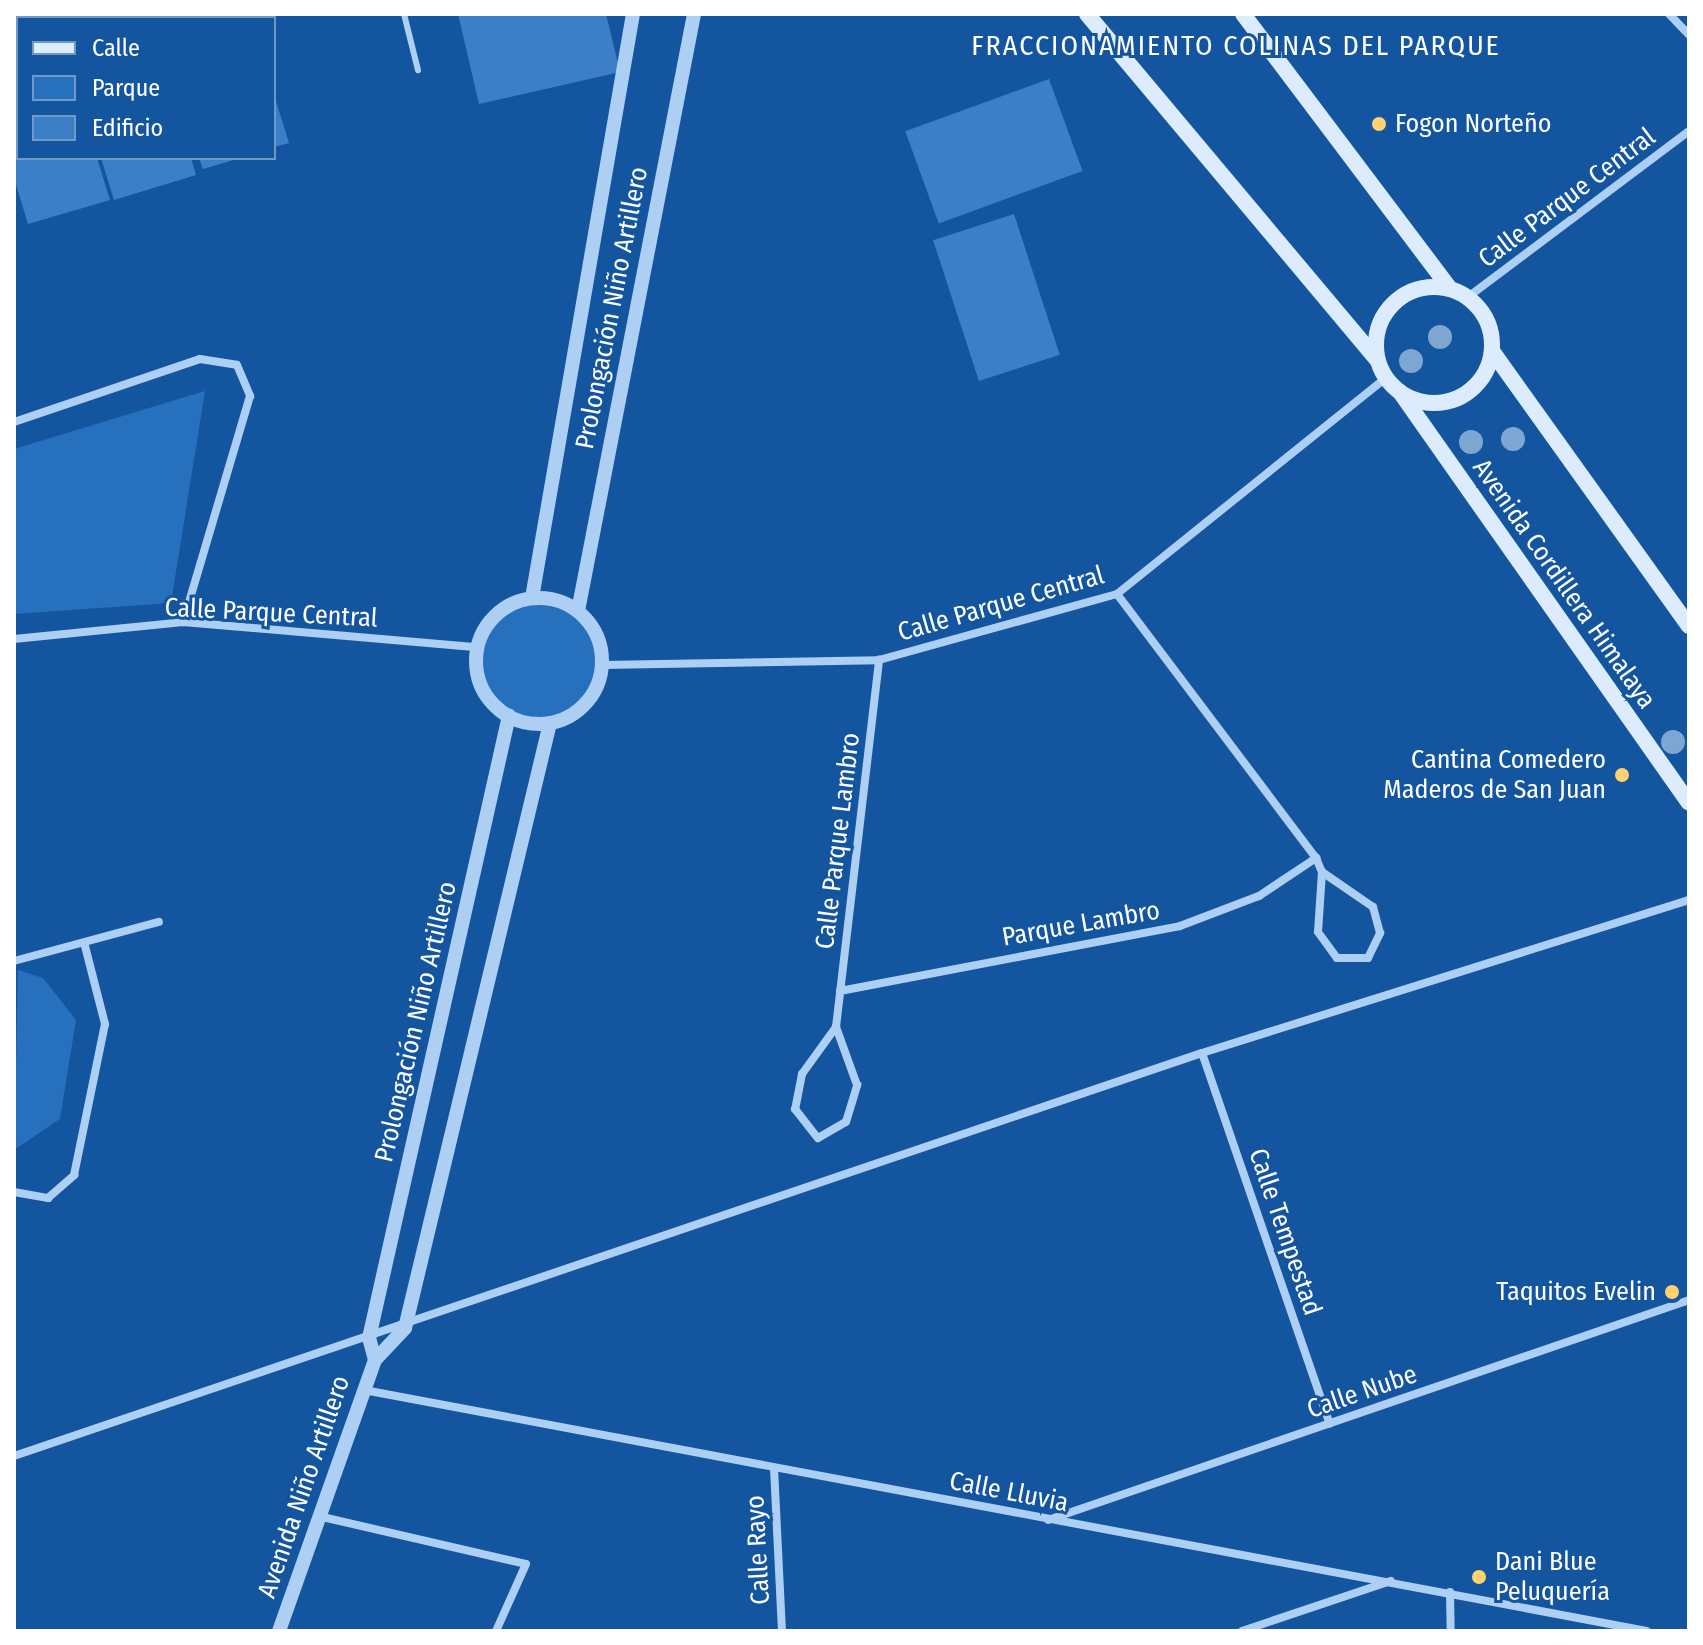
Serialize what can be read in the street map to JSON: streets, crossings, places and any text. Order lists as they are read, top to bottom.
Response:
{
  "streets": {
    "main road": ["Avenida Cordillera Himalaya"],
    "street": [
      "Calle Parque Central",
      "Prolongación Niño Artillero",
      "Calle Parque Lambro",
      "Parque Lambro",
      "Calle Tempestad",
      "Calle Nube",
      "Avenida Niño Artillero",
      "Calle Lluvia",
      "Calle Rayo"
    ]
  },
  "crossings": [
    ["Calle Parque Central", "Prolongación Niño Artillero"],
    ["Calle Parque Central", "Avenida Cordillera Himalaya"],
    ["Calle Parque Central", "Calle Parque Lambro"],
    ["Prolongación Niño Artillero", "Avenida Niño Artillero"],
    ["Calle Parque Lambro", "Parque Lambro"],
    ["Calle Tempestad", "Calle Nube"],
    ["Calle Nube", "Calle Lluvia"],
    ["Avenida Niño Artillero", "Calle Lluvia"],
    ["Calle Lluvia", "Calle Rayo"]
  ],
  "districts": ["FRACCIONAMIENTO COLINAS DEL PARQUE"],
  "places": [
    "Fogon Norteño",
    "Cantina Comedero Maderos de San Juan",
    "Taquitos Evelin",
    "Dani Blue Peluquería"
  ],
  "legend": ["Calle", "Parque", "Edificio"]
}
